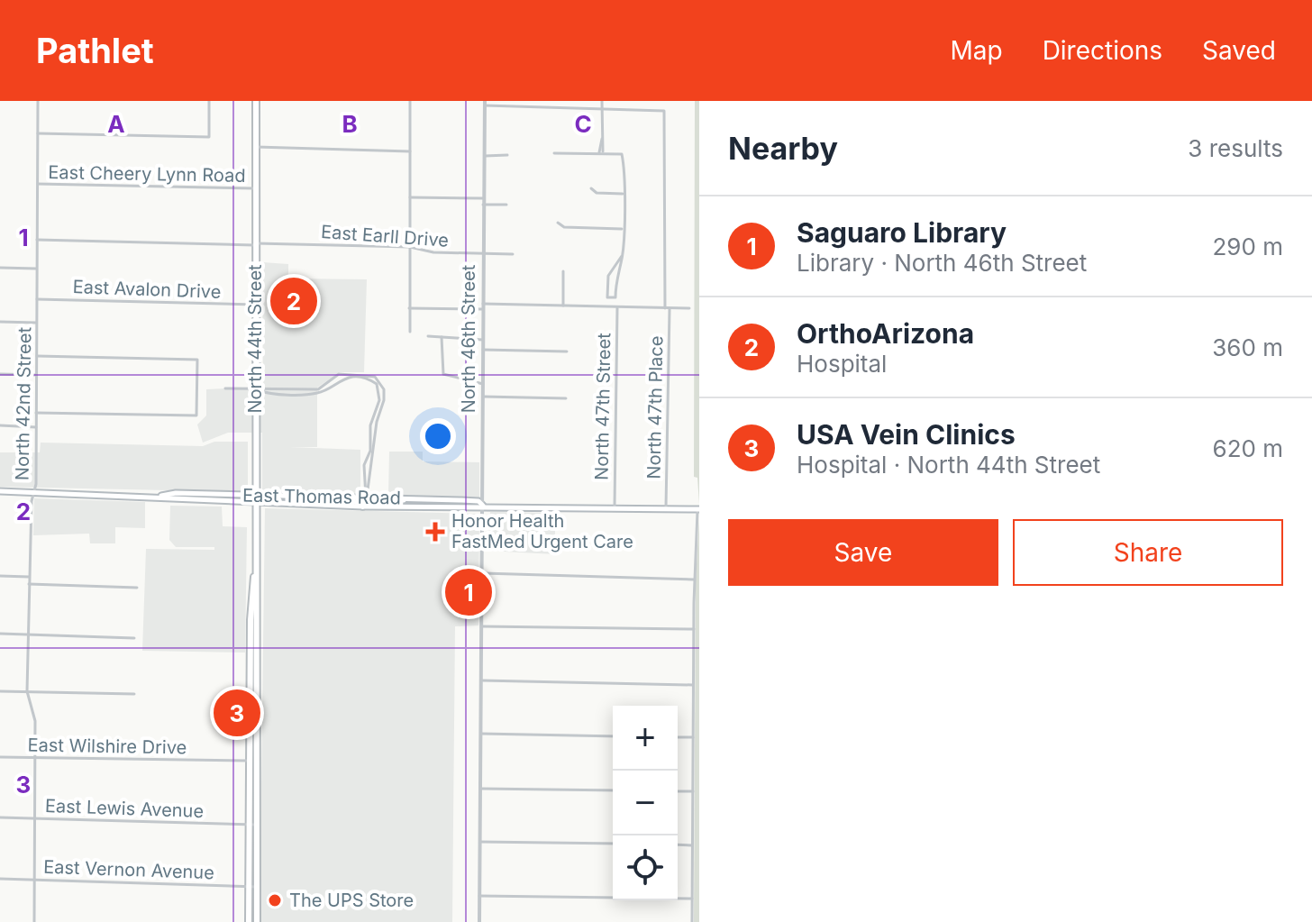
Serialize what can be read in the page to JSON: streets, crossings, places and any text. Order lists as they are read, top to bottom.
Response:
{
  "streets": {
    "main road": ["North 44th Street", "East Thomas Road"],
    "street": [
      "East Cheery Lynn Road",
      "East Earll Drive",
      "East Avalon Drive",
      "North 46th Street",
      "North 42nd Street",
      "North 47th Street",
      "North 47th Place",
      "East Wilshire Drive",
      "East Lewis Avenue",
      "East Vernon Avenue"
    ]
  },
  "crossings": [
    ["East Cheery Lynn Road", "North 44th Street"],
    ["East Cheery Lynn Road", "North 42nd Street"],
    ["East Earll Drive", "North 44th Street"],
    ["East Earll Drive", "North 46th Street"],
    ["East Earll Drive", "North 42nd Street"],
    ["East Avalon Drive", "North 44th Street"],
    ["East Avalon Drive", "North 42nd Street"],
    ["North 44th Street", "East Thomas Road"],
    ["North 44th Street", "East Wilshire Drive"],
    ["North 44th Street", "East Lewis Avenue"],
    ["North 44th Street", "East Vernon Avenue"],
    ["North 46th Street", "East Thomas Road"],
    ["North 42nd Street", "East Thomas Road"],
    ["North 42nd Street", "East Wilshire Drive"],
    ["North 42nd Street", "East Lewis Avenue"],
    ["North 42nd Street", "East Vernon Avenue"],
    ["North 47th Street", "East Thomas Road"],
    ["North 47th Place", "East Thomas Road"]
  ],
  "places": {
    "health": ["Honor Health FastMed Urgent Care"],
    "other": ["The UPS Store"]
  },
  "page": {
    "header": "Pathlet",
    "nav": ["Map", "Directions", "Saved"],
    "heading": ["Nearby", "3 results"],
    "list": [
      {
        "mark": "1",
        "name": "Saguaro Library",
        "note": "Library · North 46th Street",
        "value": "290 m"
      },
      {
        "mark": "2",
        "name": "OrthoArizona",
        "note": "Hospital",
        "value": "360 m"
      },
      {
        "mark": "3",
        "name": "USA Vein Clinics",
        "note": "Hospital · North 44th Street",
        "value": "620 m"
      }
    ],
    "pins": ["2", "1", "3"],
    "buttons": ["Save", "Share"],
    "map_buttons": ["+", "−"]
  },
  "grid": {
    "columns": ["A", "B", "C"],
    "rows": ["1", "2", "3"]
  }
}
